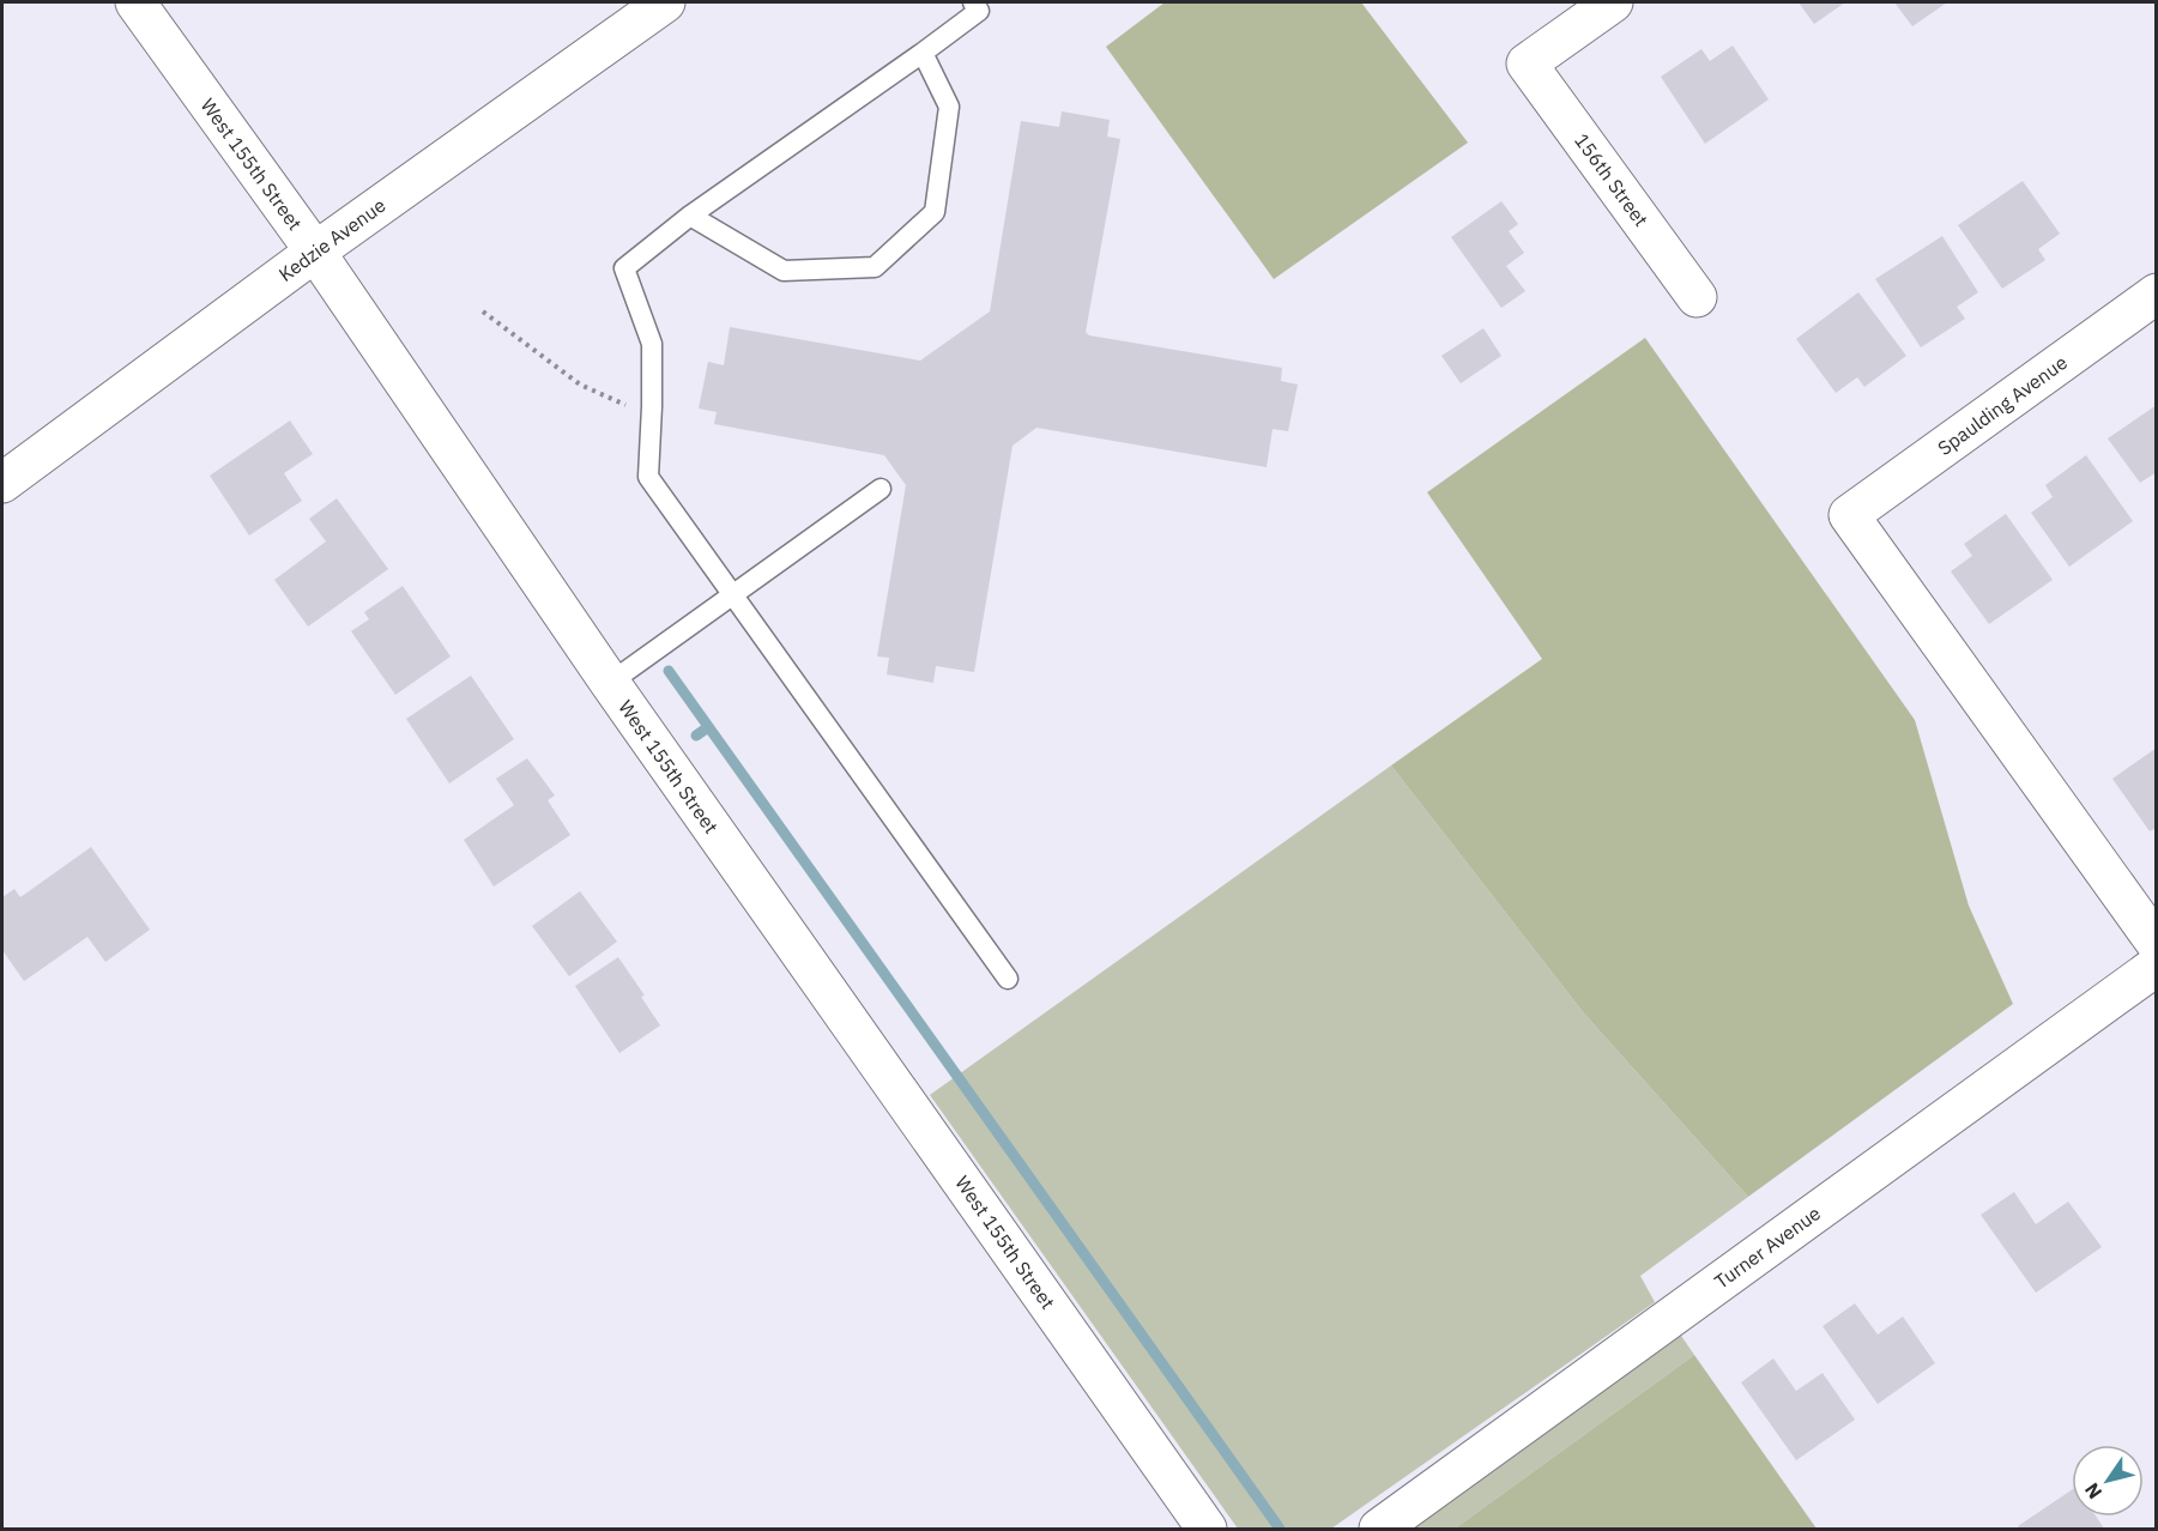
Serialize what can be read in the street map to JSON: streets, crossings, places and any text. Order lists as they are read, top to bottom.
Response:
{
  "streets": {
    "street": [
      "West 155th Street",
      "156th Street",
      "Kedzie Avenue",
      "Spaulding Avenue",
      "Turner Avenue"
    ]
  },
  "crossings": [
    ["West 155th Street", "Kedzie Avenue"]
  ],
  "north": "bottom left"
}
